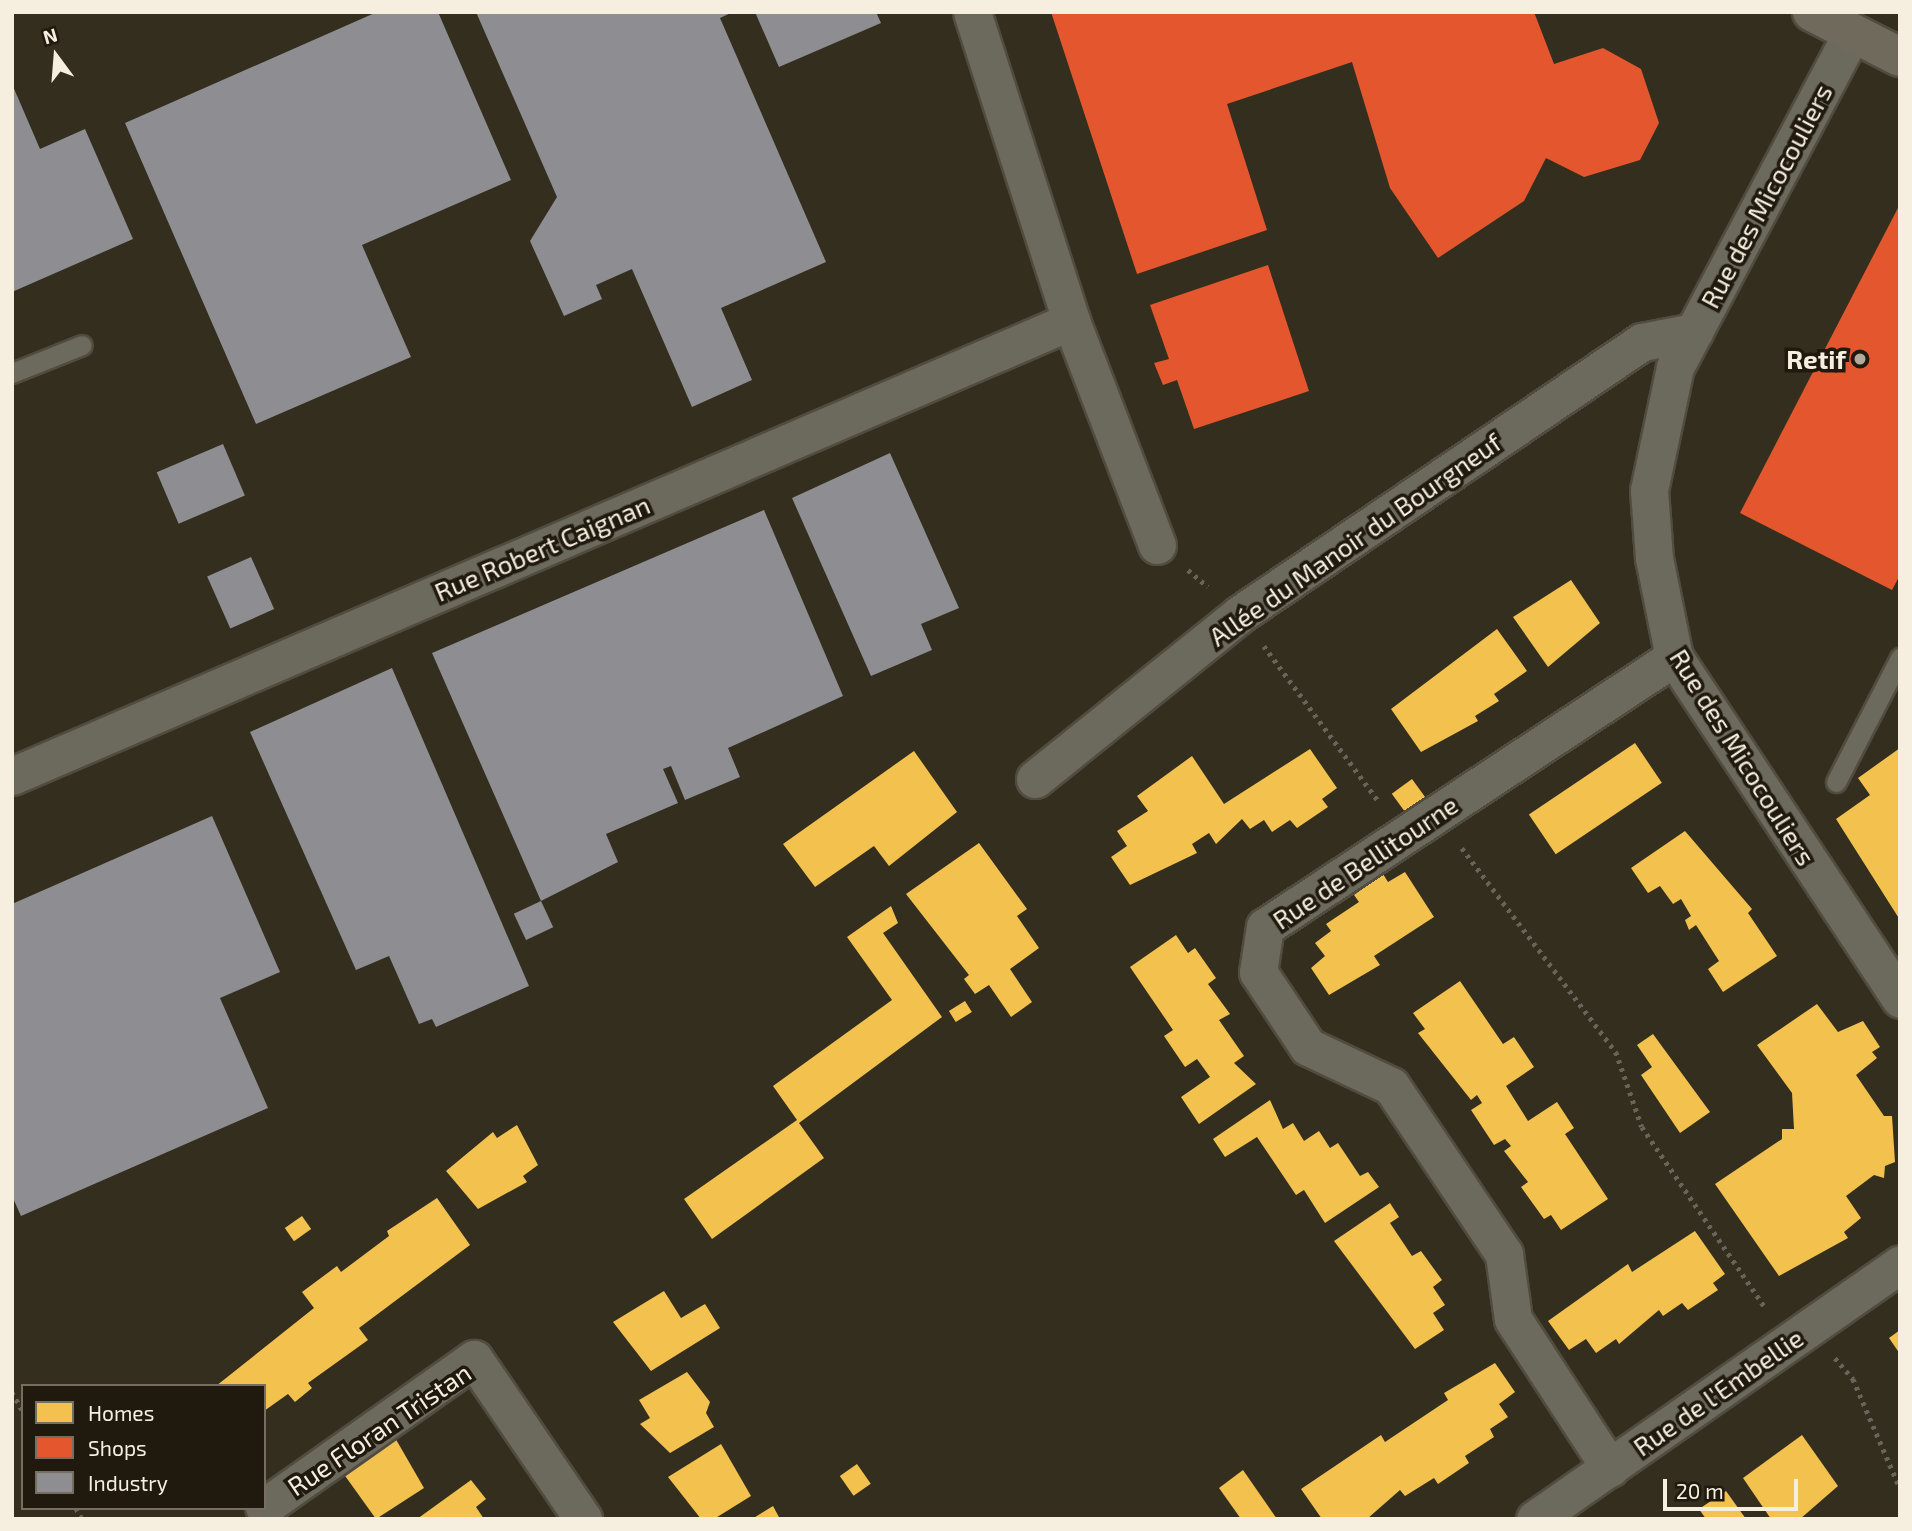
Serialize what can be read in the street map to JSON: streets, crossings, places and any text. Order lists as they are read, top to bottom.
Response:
{
  "streets": {
    "street": [
      "Rue des Micocouliers",
      "Allée du Manoir du Bourgneuf",
      "Rue Robert Caignan",
      "Rue de Bellitourne",
      "Rue de l'Embellie",
      "Rue Floran Tristan"
    ]
  },
  "crossings": [
    ["Rue des Micocouliers", "Allée du Manoir du Bourgneuf"],
    ["Rue des Micocouliers", "Rue de Bellitourne"],
    ["Rue de Bellitourne", "Rue de l'Embellie"]
  ],
  "places": ["Retif"],
  "legend": ["Homes", "Shops", "Industry"],
  "scale_bar": "20 m",
  "north": "top"
}
